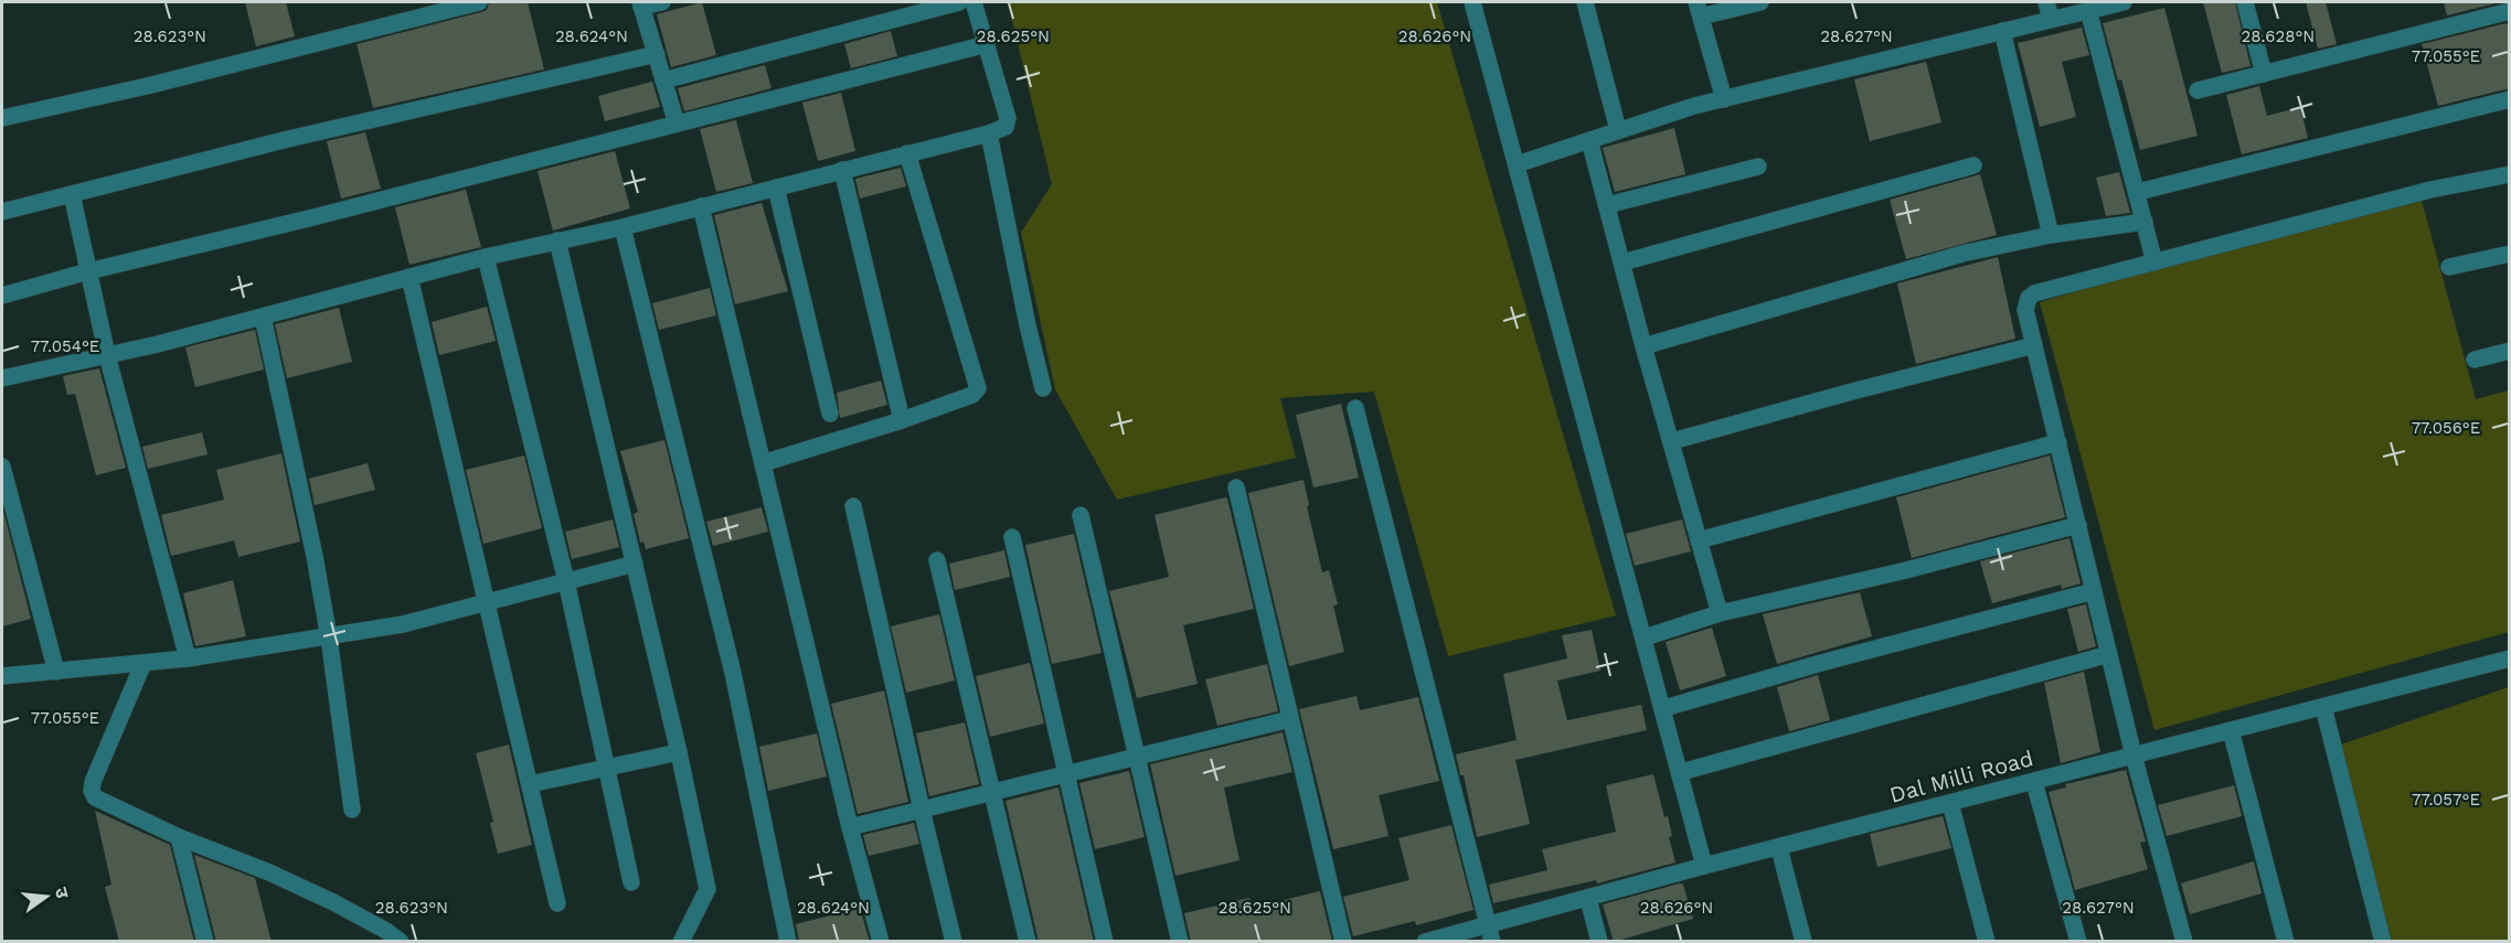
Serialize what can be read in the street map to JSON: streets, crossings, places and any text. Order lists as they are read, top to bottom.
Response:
{
  "streets": {
    "street": ["Dal Milli Road"]
  },
  "north": "right",
  "coordinates": [
    "28.623°N",
    "28.624°N",
    "28.625°N",
    "28.626°N",
    "28.627°N",
    "28.628°N",
    "77.055°E",
    "77.054°E",
    "77.056°E",
    "77.057°E"
  ]
}
